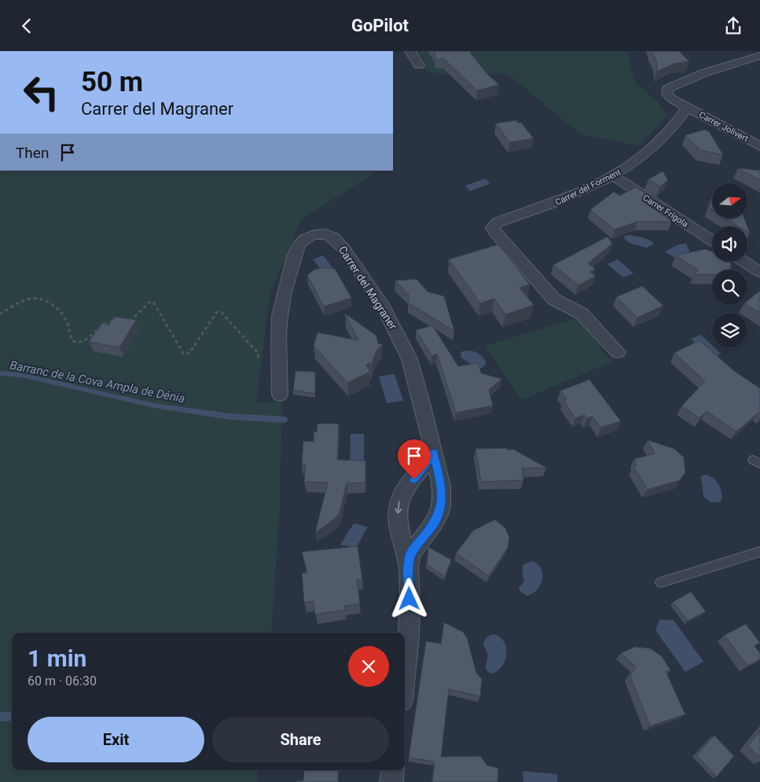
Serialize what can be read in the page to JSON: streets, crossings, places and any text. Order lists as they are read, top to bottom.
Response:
{
  "streets": {
    "street": [
      "Carrer Jolivert",
      "Carrer del Forment",
      "Carrer Frígola",
      "Carrer del Magraner"
    ]
  },
  "crossings": [
    ["Carrer Jolivert", "Carrer del Forment"],
    ["Carrer del Forment", "Carrer Frígola"]
  ],
  "water": ["Barranc de la Cova Ampla de Dénia"],
  "north": "right",
  "page": {
    "header": "GoPilot",
    "turn": ["50 m", "Carrer del Magraner"],
    "then": "Then",
    "heading": ["1 min", "60 m · 06:30"],
    "buttons": ["Exit", "Share"]
  }
}
